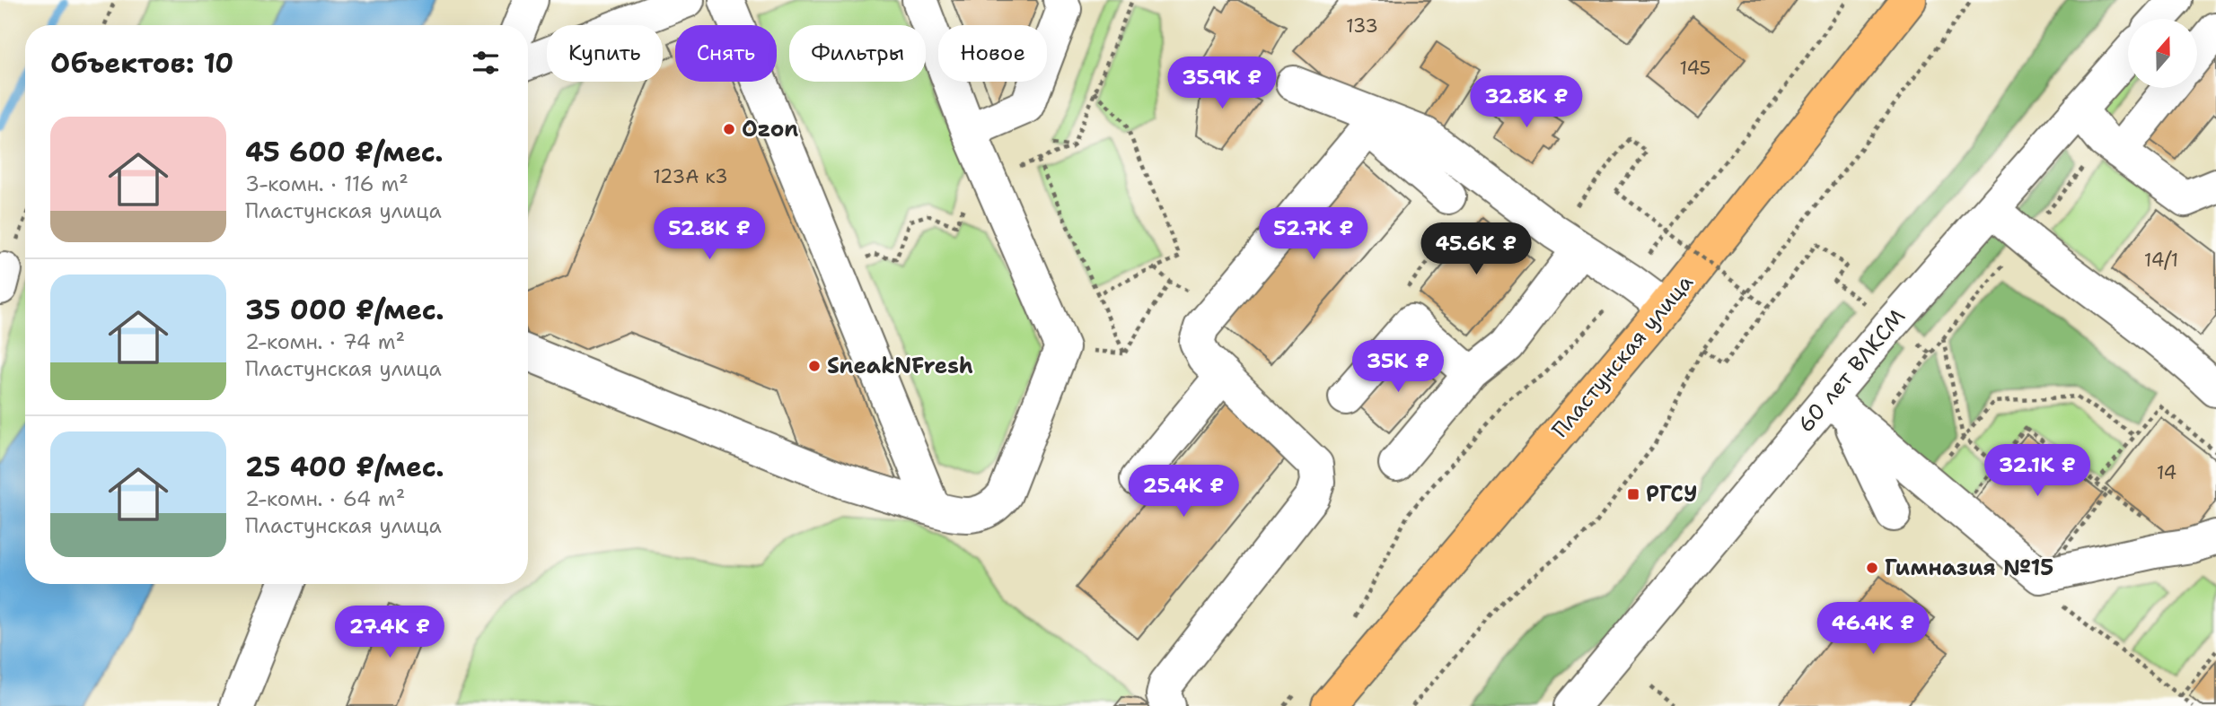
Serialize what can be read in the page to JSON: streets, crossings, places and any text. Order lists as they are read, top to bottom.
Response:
{
  "streets": {
    "main road": ["Пластунская улица"],
    "street": ["60 лет ВЛКСМ"]
  },
  "places": {
    "other": ["Ozon", "SneakNFresh", "Гимназия №15"],
    "transit": ["РГСУ"]
  },
  "house_numbers": [
    "133",
    "145",
    "123А к3",
    "14/1",
    "14"
  ],
  "north": "top",
  "page": {
    "chip": [
      "Купить",
      "Снять",
      "Фильтры",
      "Новое"
    ],
    "heading": "Объектов: 10",
    "price": [
      "35.9K ₽",
      "32.8K ₽",
      "52.8K ₽",
      "52.7K ₽",
      "45.6K ₽",
      "35K ₽",
      "32.1K ₽",
      "25.4K ₽",
      "46.4K ₽",
      "27.4K ₽"
    ],
    "list": [
      {
        "name": "45 600 ₽/мес.",
        "note": "3-комн. · 116 m² · Пластунская улица"
      },
      {
        "name": "35 000 ₽/мес.",
        "note": "2-комн. · 74 m² · Пластунская улица"
      },
      {
        "name": "25 400 ₽/мес.",
        "note": "2-комн. · 64 m² · Пластунская улица"
      }
    ]
  }
}
